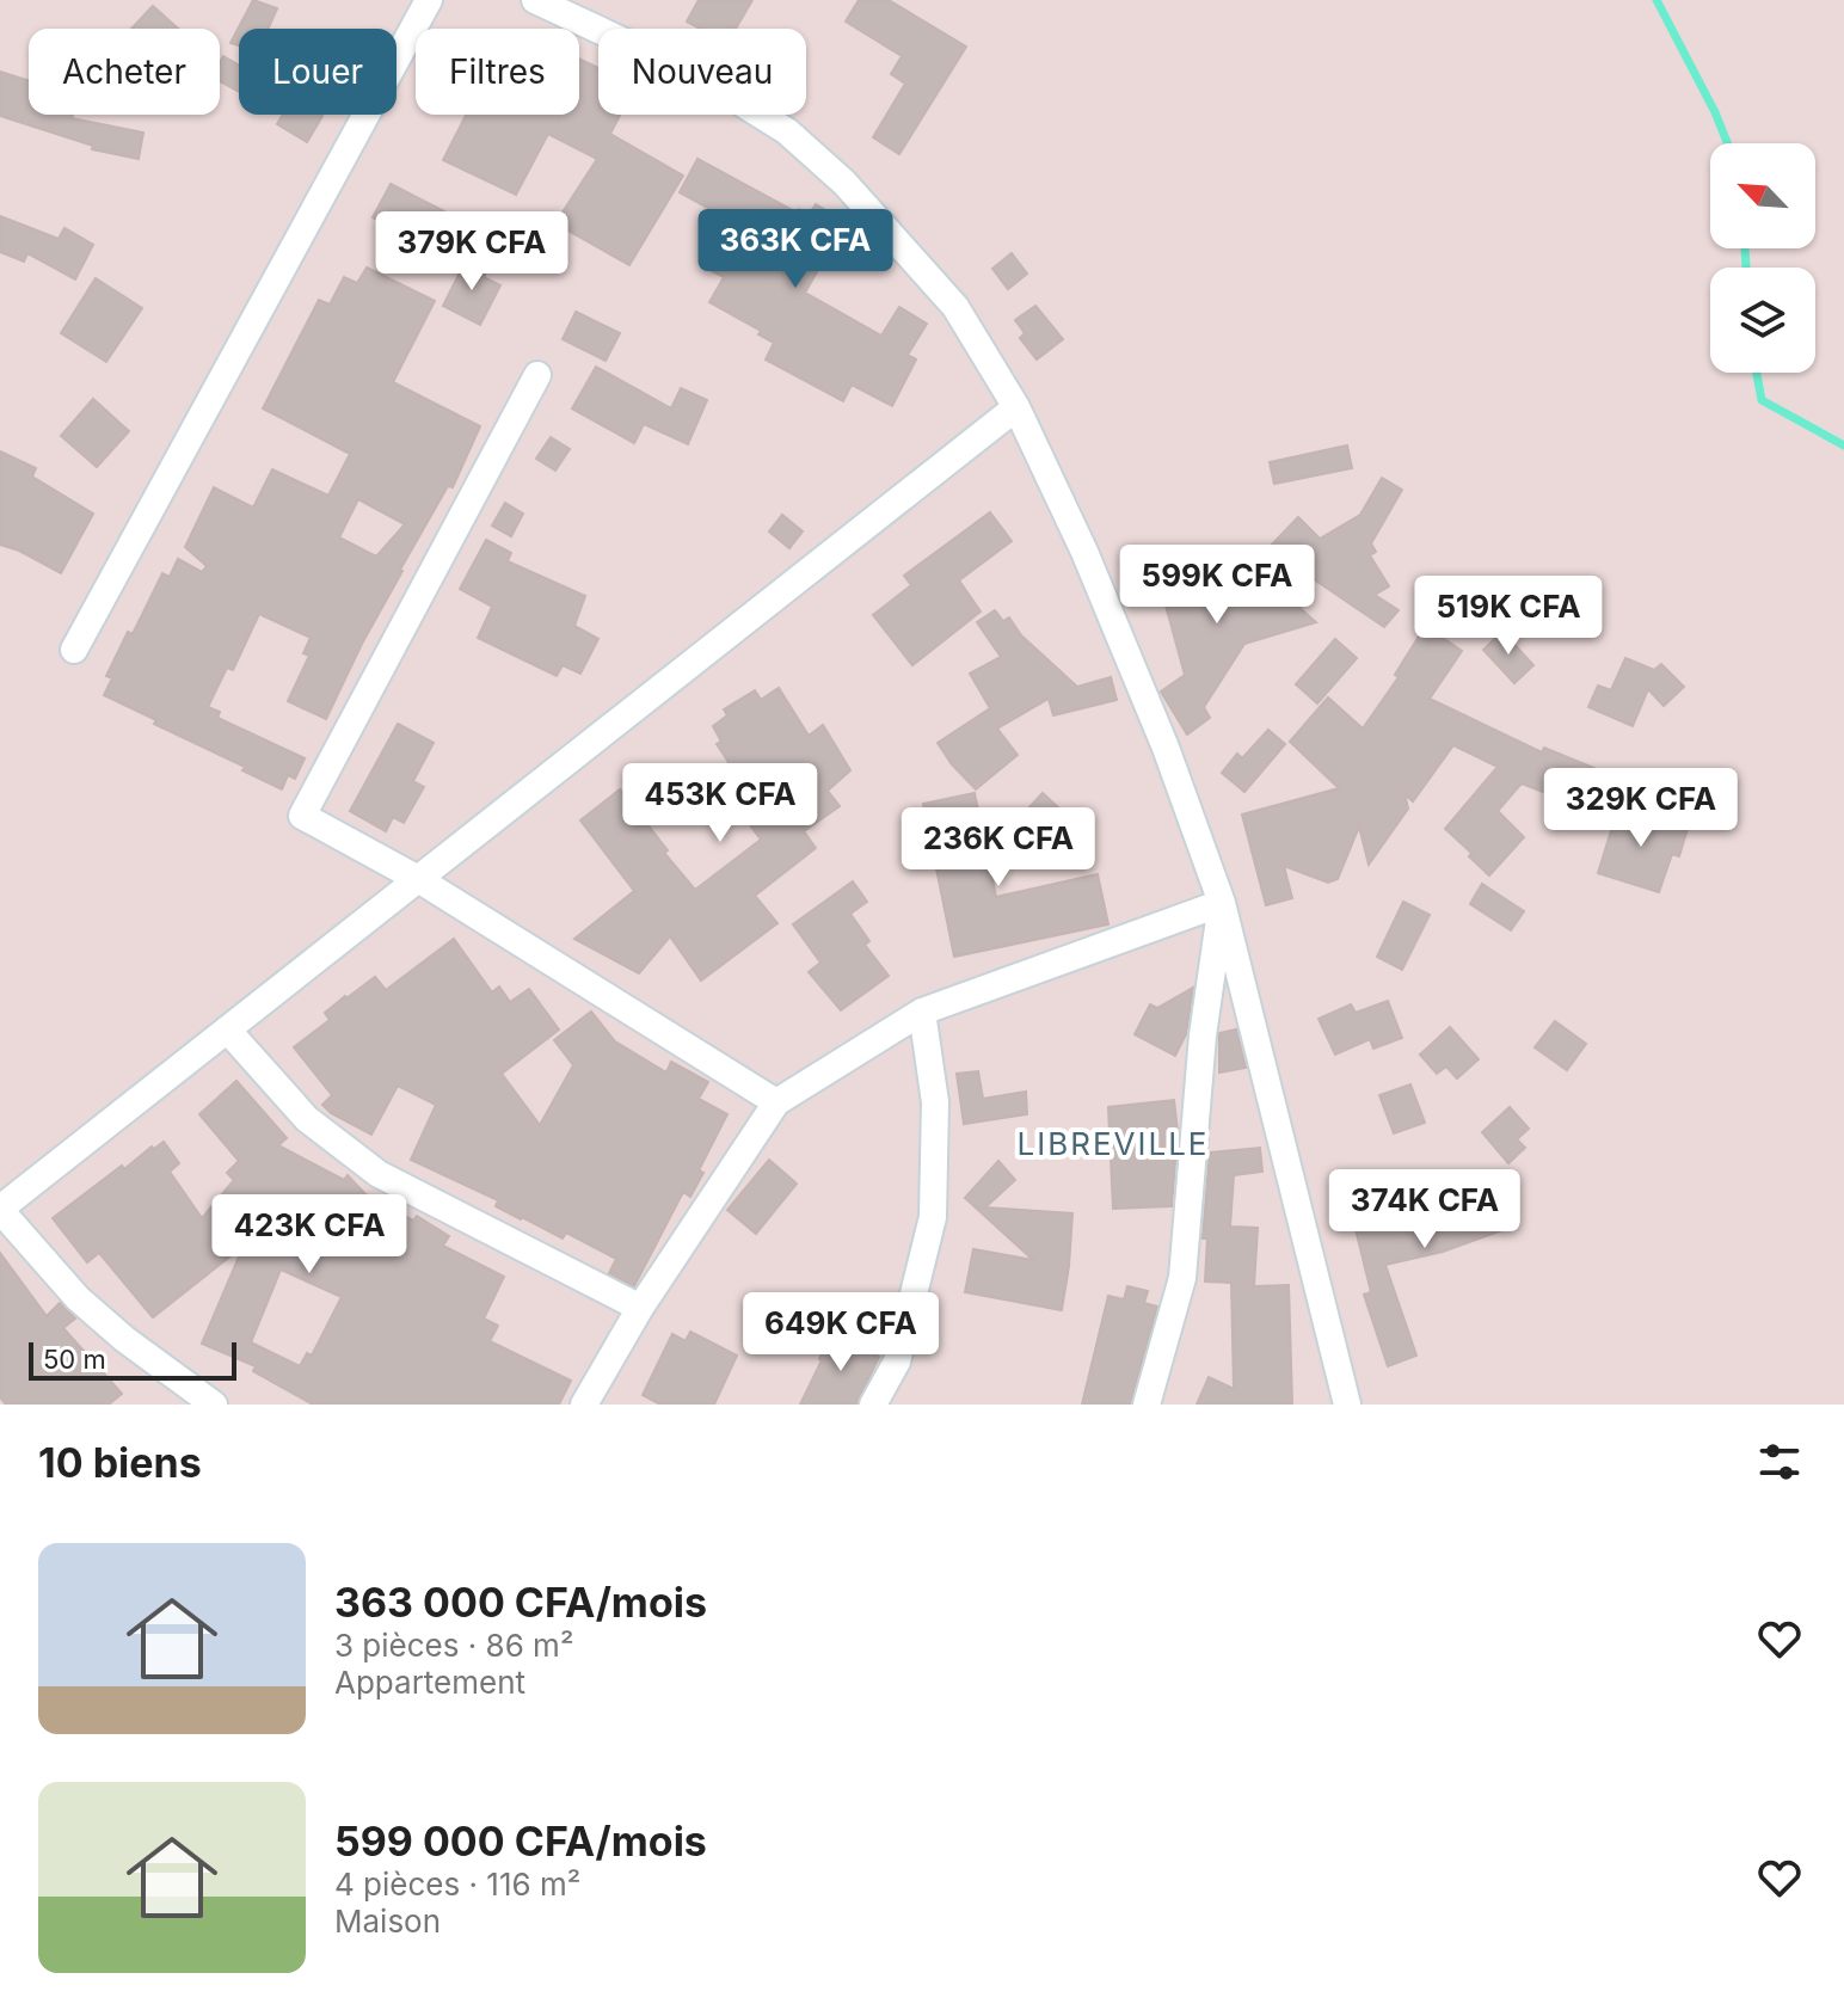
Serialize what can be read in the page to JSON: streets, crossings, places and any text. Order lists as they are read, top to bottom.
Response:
{
  "districts": ["LIBREVILLE"],
  "scale_bar": "50 m",
  "north": "top left",
  "page": {
    "chip": [
      "Acheter",
      "Louer",
      "Filtres",
      "Nouveau"
    ],
    "price": [
      "363K CFA",
      "379K CFA",
      "599K CFA",
      "519K CFA",
      "453K CFA",
      "329K CFA",
      "236K CFA",
      "374K CFA",
      "423K CFA",
      "649K CFA"
    ],
    "scale": "50 m",
    "heading": "10 biens",
    "list": [
      {
        "name": "363 000 CFA/mois",
        "note": "3 pièces · 86 m² · Appartement"
      },
      {
        "name": "599 000 CFA/mois",
        "note": "4 pièces · 116 m² · Maison"
      }
    ]
  }
}
